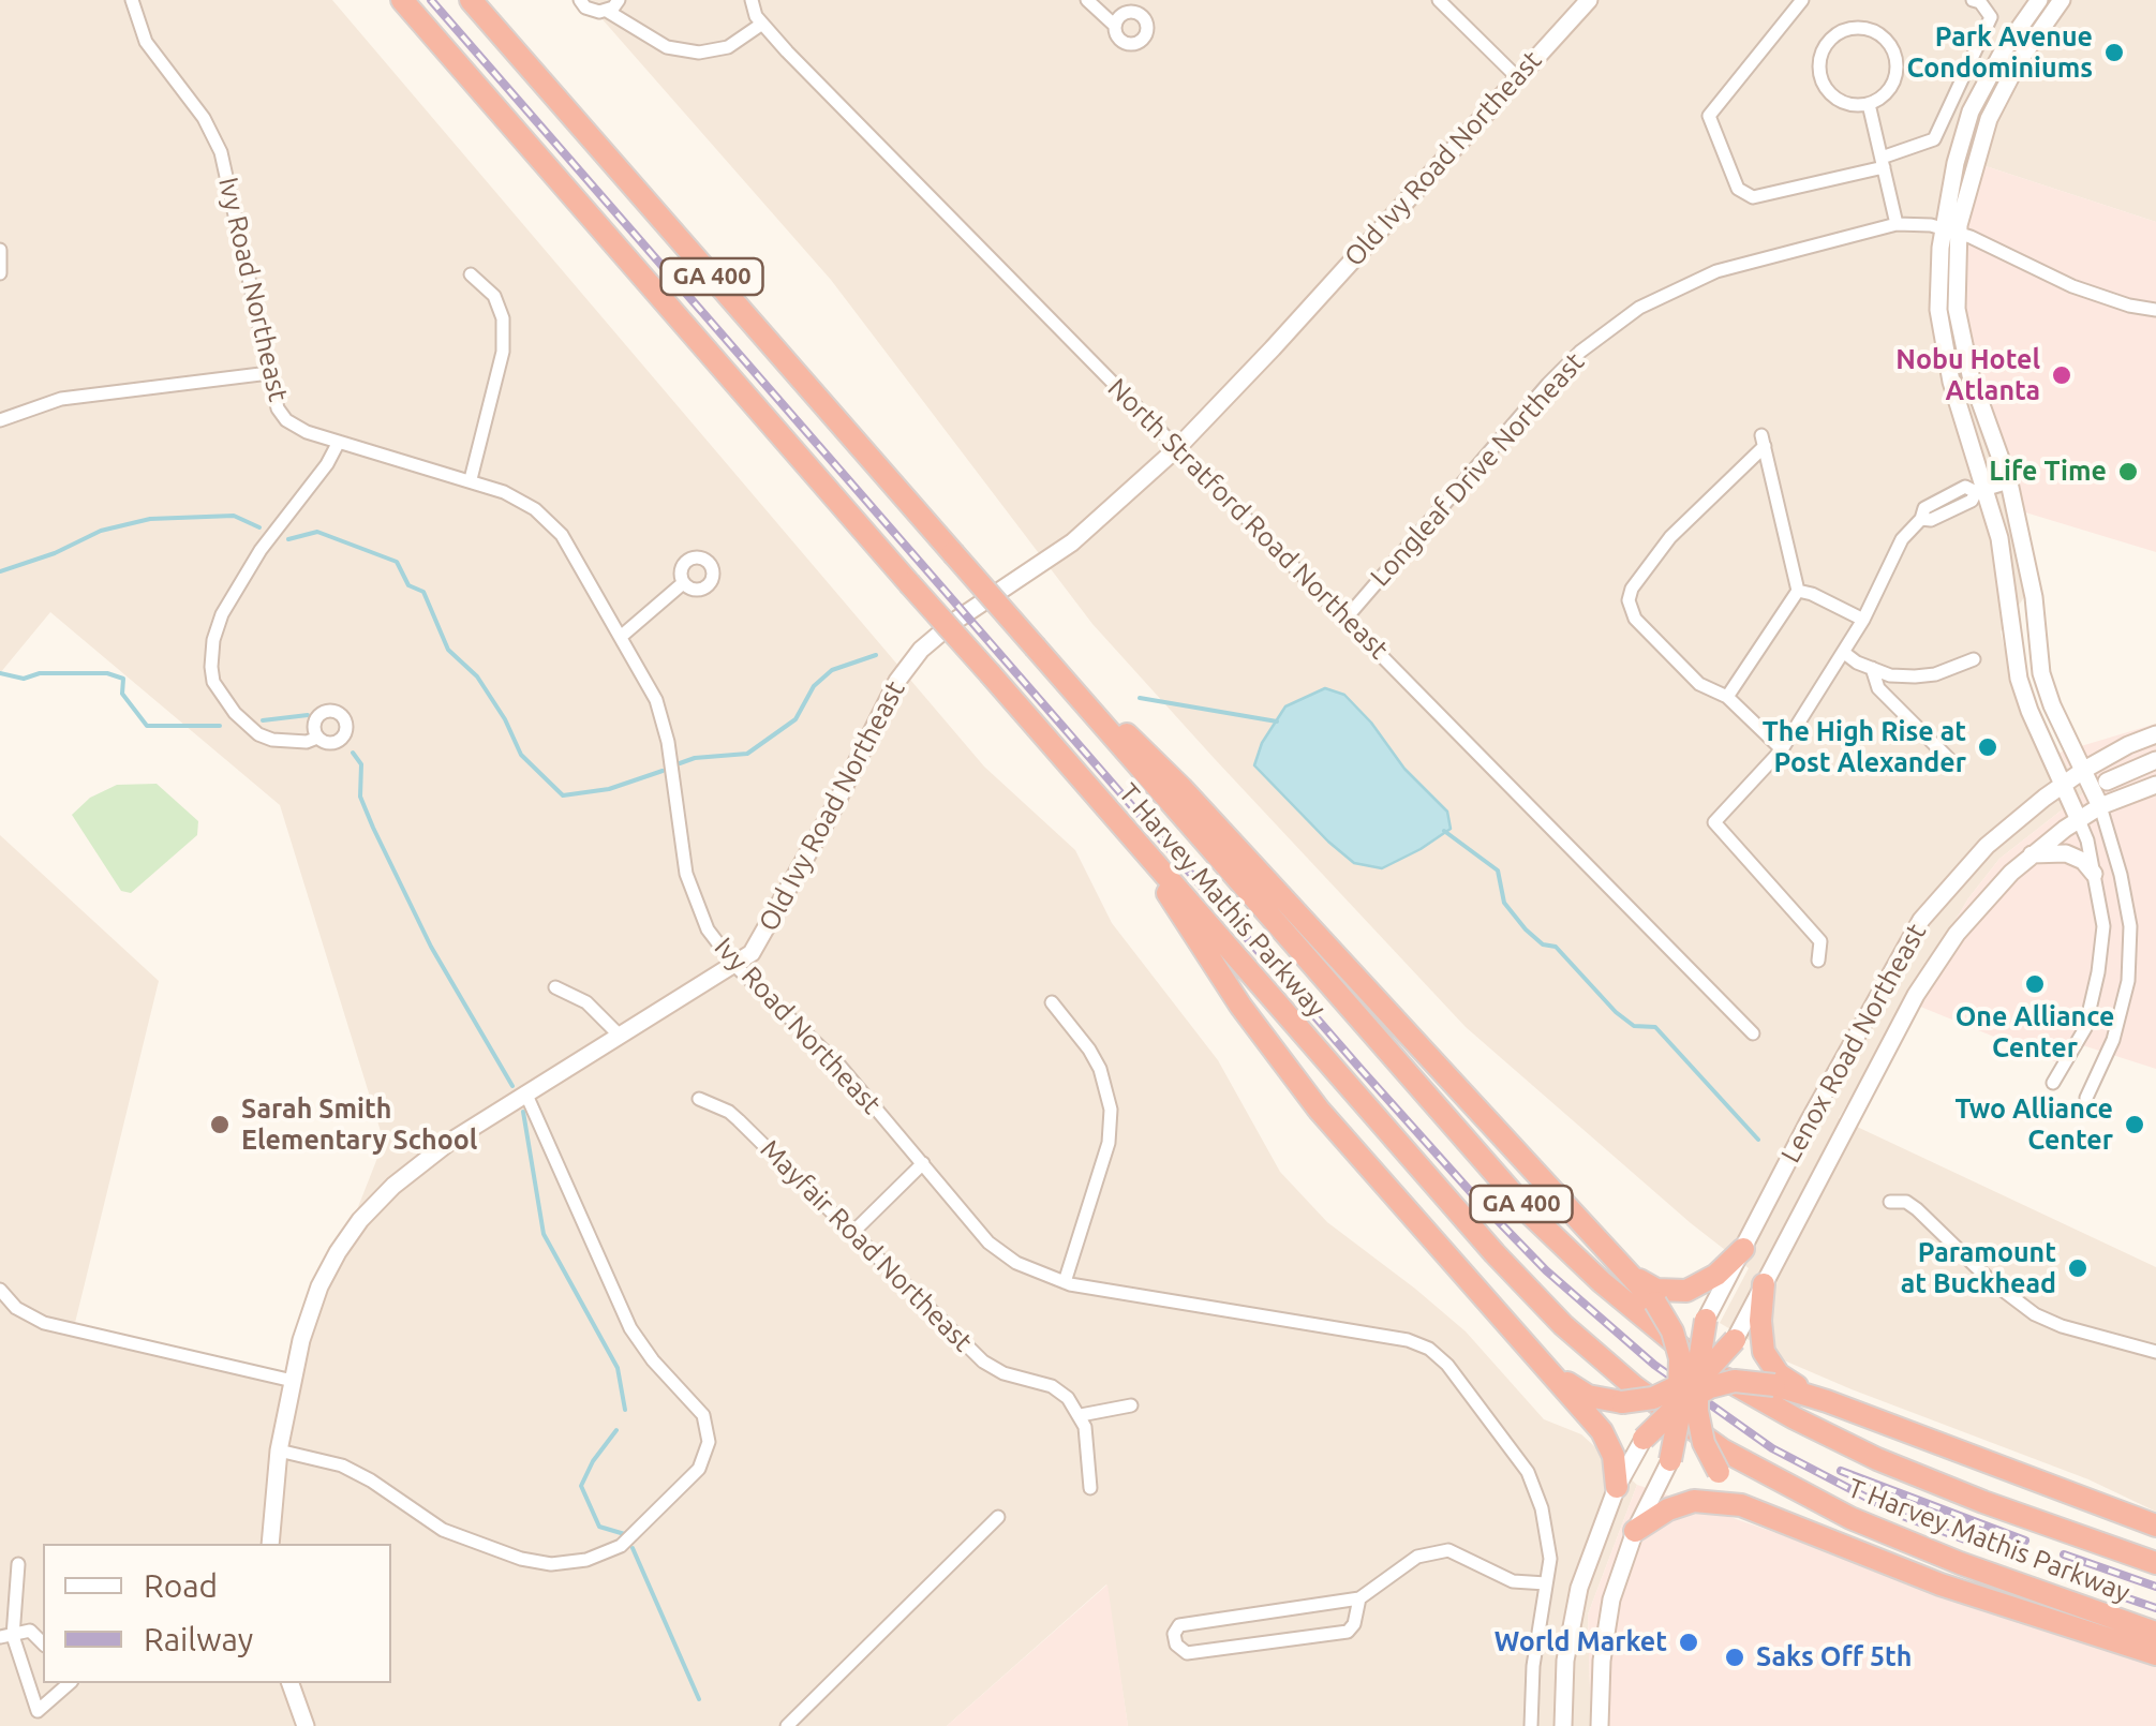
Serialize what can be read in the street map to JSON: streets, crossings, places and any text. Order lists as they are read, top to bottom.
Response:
{
  "streets": {
    "highway": ["GA 400", "T Harvey Mathis Parkway"],
    "main road": ["Old Ivy Road Northeast", "Lenox Road Northeast"],
    "street": [
      "Ivy Road Northeast",
      "Longleaf Drive Northeast",
      "North Stratford Road Northeast",
      "Mayfair Road Northeast"
    ]
  },
  "crossings": [
    ["Old Ivy Road Northeast", "Ivy Road Northeast"],
    ["Old Ivy Road Northeast", "North Stratford Road Northeast"],
    ["Longleaf Drive Northeast", "North Stratford Road Northeast"]
  ],
  "places": [
    "Park Avenue Condominiums",
    "Nobu Hotel Atlanta",
    "Life Time",
    "The High Rise at Post Alexander",
    "One Alliance Center",
    "Sarah Smith Elementary School",
    "Two Alliance Center",
    "Paramount at Buckhead",
    "World Market",
    "Saks Off 5th"
  ],
  "legend": ["Road", "Railway"]
}
